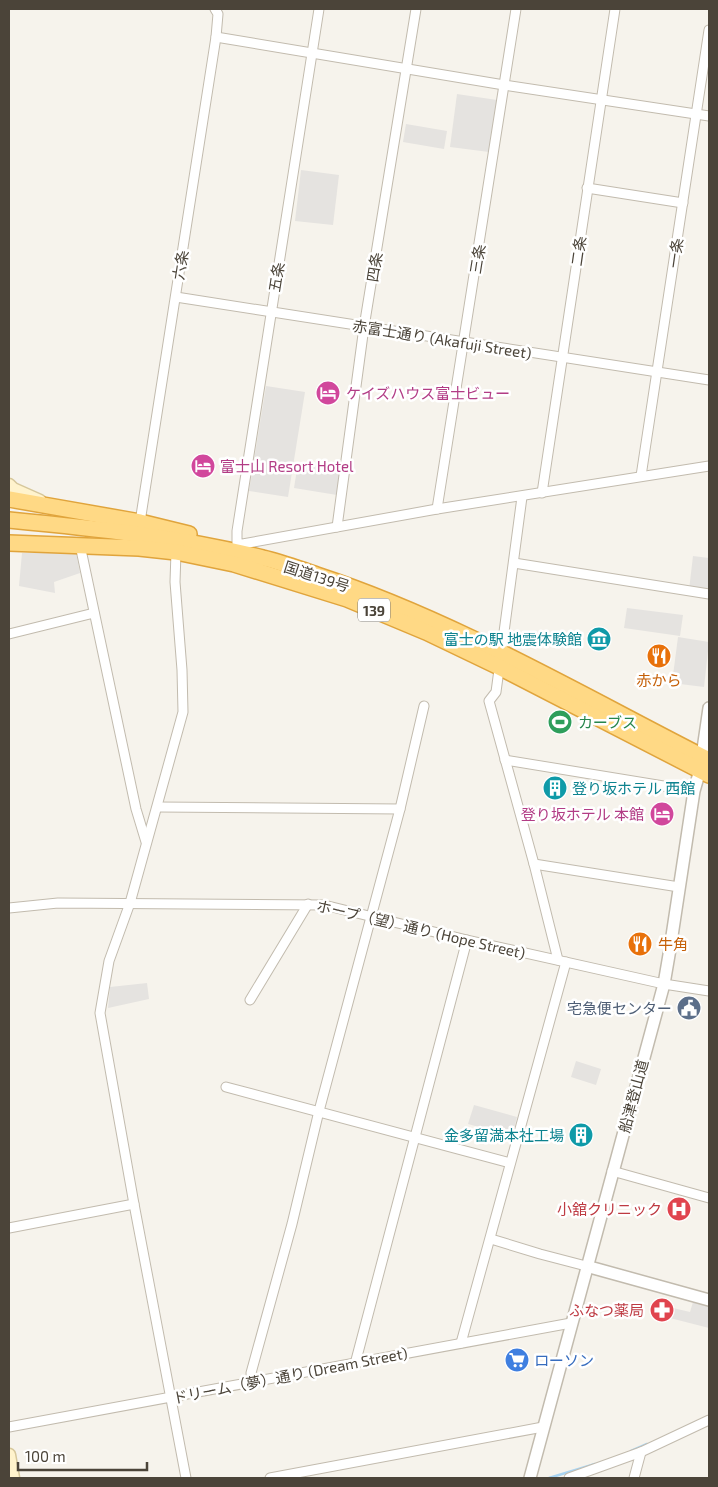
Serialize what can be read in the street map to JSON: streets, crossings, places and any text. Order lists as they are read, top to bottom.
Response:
{
  "streets": {
    "highway": ["国道139号", "139"],
    "street": [
      "二条",
      "一条",
      "三条",
      "六条",
      "四条",
      "五条",
      "赤富士通り (Akafuji Street)",
      "ホープ（望）通り (Hope Street)",
      "船津登山道",
      "ドリーム（夢）通り (Dream Street)"
    ]
  },
  "crossings": [
    ["二条", "赤富士通り (Akafuji Street)"],
    ["一条", "赤富士通り (Akafuji Street)"],
    ["三条", "赤富士通り (Akafuji Street)"],
    ["六条", "赤富士通り (Akafuji Street)"],
    ["四条", "赤富士通り (Akafuji Street)"],
    ["五条", "赤富士通り (Akafuji Street)"],
    ["国道139号", "船津登山道"],
    ["ホープ（望）通り (Hope Street)", "船津登山道"],
    ["船津登山道", "ドリーム（夢）通り (Dream Street)"]
  ],
  "places": {
    "hotel": ["ケイズハウス富士ビュー", "富士山 Resort Hotel", "登り坂ホテル 本館"],
    "museum": ["富士の駅 地震体験館"],
    "restaurant": ["赤から", "牛角"],
    "sports": ["カーブス"],
    "building": ["登り坂ホテル 西館", "金多留満本社工場"],
    "public building": ["宅急便センター"],
    "hospital": ["小舘クリニック"],
    "pharmacy": ["ふなつ薬局"],
    "supermarket": ["ローソン"]
  },
  "scale_bar": "100 m"
}
